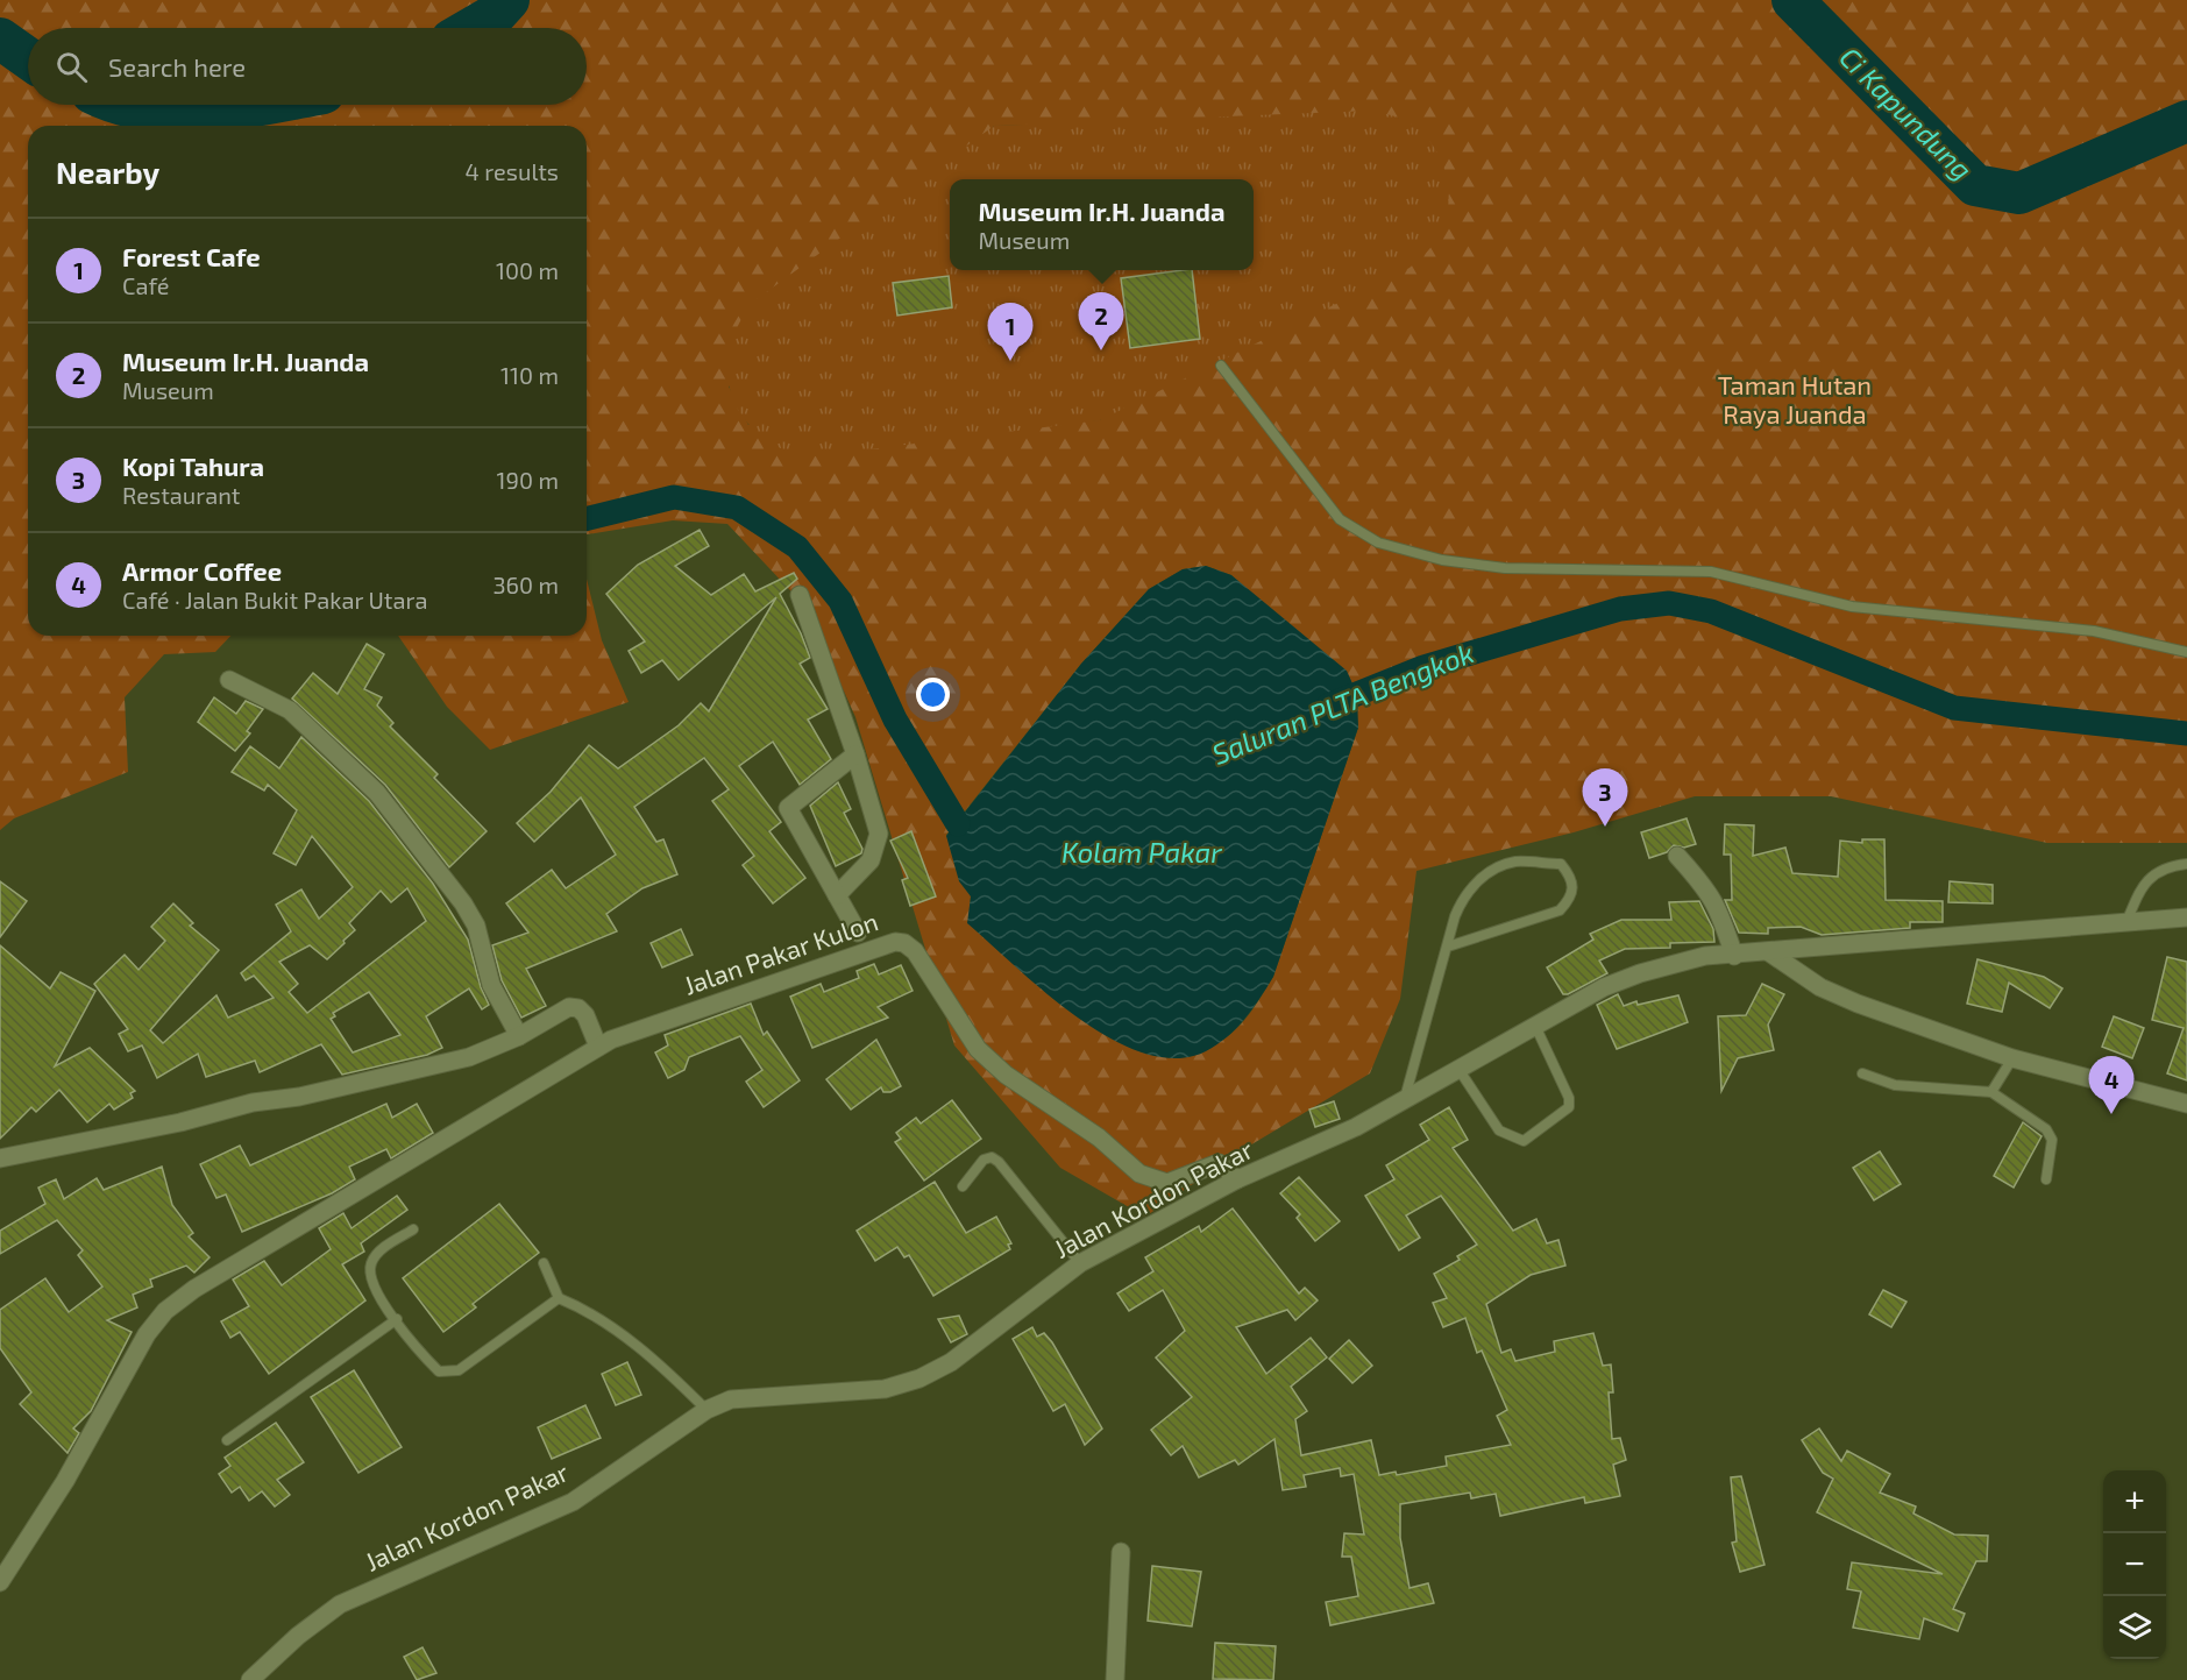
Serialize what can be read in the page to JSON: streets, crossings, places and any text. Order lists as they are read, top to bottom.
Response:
{
  "streets": {
    "street": ["Jalan Pakar Kulon", "Jalan Kordon Pakar"]
  },
  "crossings": [
    ["Jalan Pakar Kulon", "Jalan Kordon Pakar"]
  ],
  "water": ["Ci Kapundung", "Saluran PLTA Bengkok", "Kolam Pakar"],
  "parks": ["Taman Hutan Raya Juanda"],
  "page": {
    "search": "Search here",
    "heading": ["Nearby", "4 results"],
    "popup": ["Museum Ir.H. Juanda", "Museum"],
    "list": [
      {
        "mark": "1",
        "name": "Forest Cafe",
        "note": "Café",
        "value": "100 m"
      },
      {
        "mark": "2",
        "name": "Museum Ir.H. Juanda",
        "note": "Museum",
        "value": "110 m"
      },
      {
        "mark": "3",
        "name": "Kopi Tahura",
        "note": "Restaurant",
        "value": "190 m"
      },
      {
        "mark": "4",
        "name": "Armor Coffee",
        "note": "Café · Jalan Bukit Pakar Utara",
        "value": "360 m"
      }
    ],
    "pins": [
      "2",
      "1",
      "3",
      "4"
    ],
    "map_buttons": ["+", "−"]
  }
}
